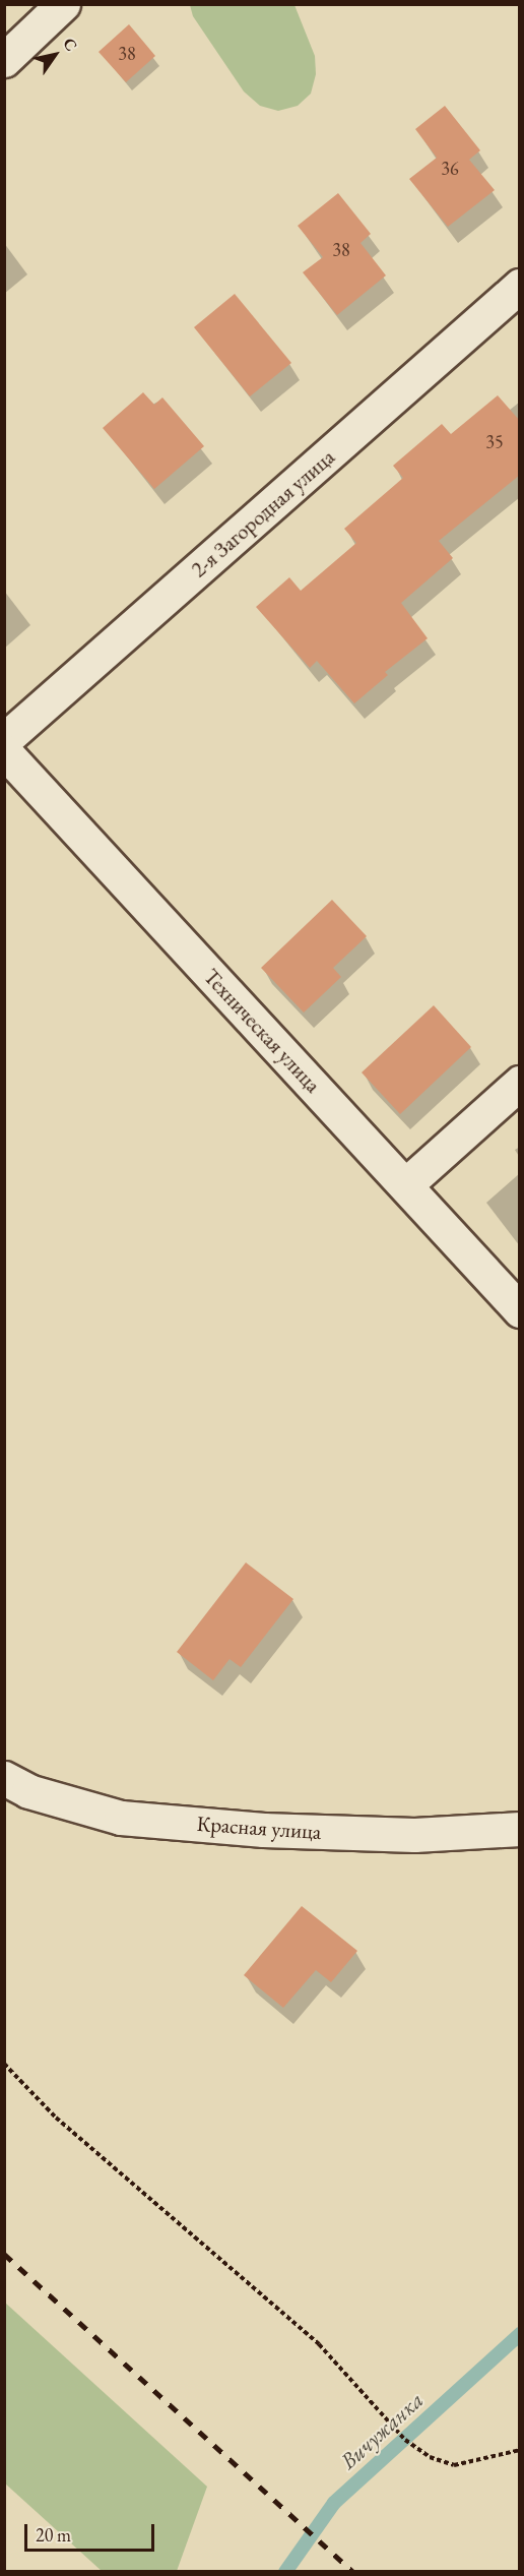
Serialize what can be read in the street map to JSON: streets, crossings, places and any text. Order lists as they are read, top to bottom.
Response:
{
  "streets": {
    "street": ["2-я Загородная улица", "Техническая улица", "Красная улица"]
  },
  "water": ["Вичужанка"],
  "house_numbers": [
    "38",
    "36",
    "38",
    "35"
  ],
  "scale_bar": "20 m",
  "north": "top right"
}
